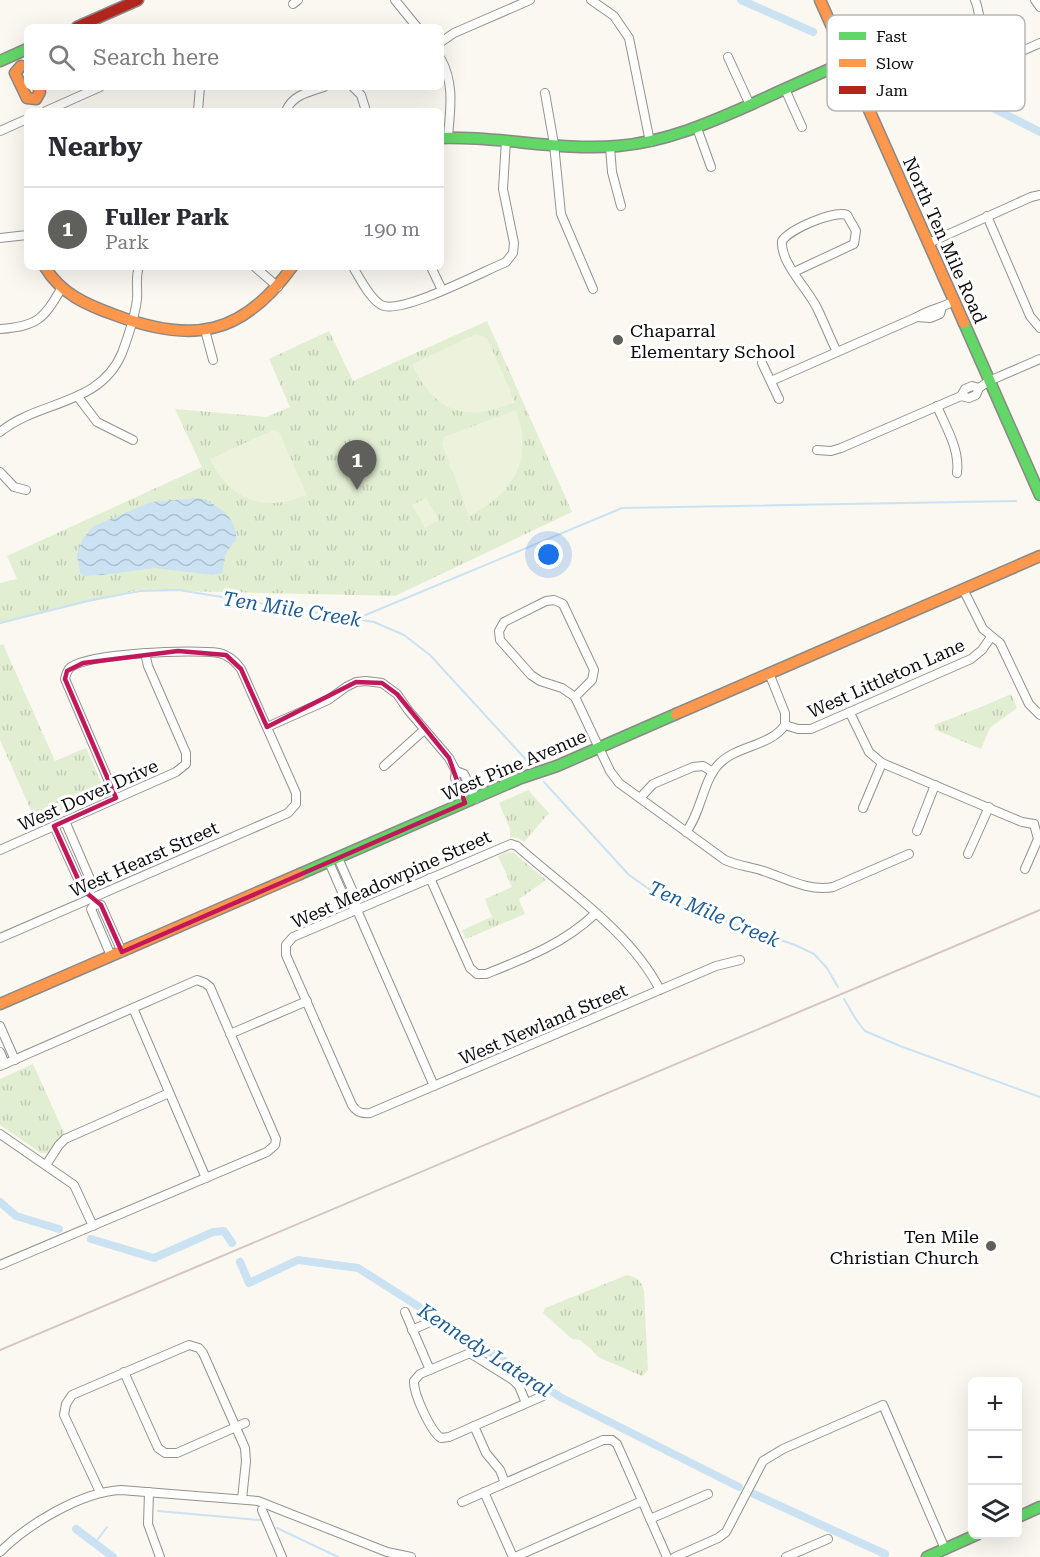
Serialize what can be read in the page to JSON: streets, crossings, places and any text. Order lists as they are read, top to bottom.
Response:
{
  "streets": {
    "street": [
      "North Ten Mile Road",
      "West Littleton Lane",
      "West Pine Avenue",
      "West Dover Drive",
      "West Hearst Street",
      "West Meadowpine Street",
      "West Newland Street"
    ]
  },
  "crossings": [
    ["West Meadowpine Street", "West Newland Street"]
  ],
  "water": ["Ten Mile Creek", "Kennedy Lateral"],
  "places": ["Chaparral Elementary School", "Ten Mile Christian Church"],
  "legend": ["Fast", "Slow", "Jam"],
  "page": {
    "search": "Search here",
    "heading": "Nearby",
    "list": [
      {
        "mark": "1",
        "name": "Fuller Park",
        "note": "Park",
        "value": "190 m"
      }
    ],
    "pins": "1",
    "map_buttons": ["+", "−"]
  }
}
